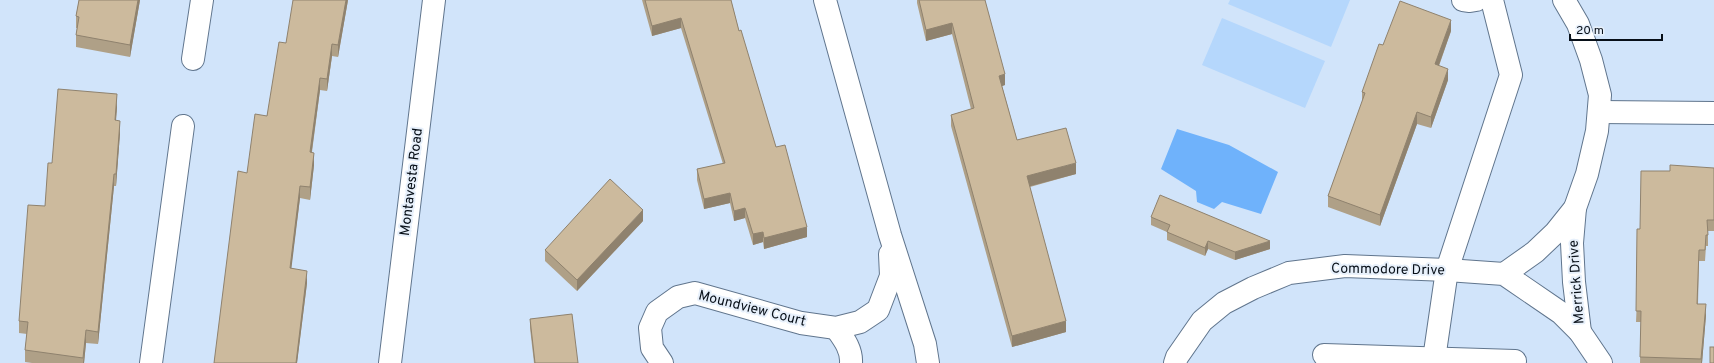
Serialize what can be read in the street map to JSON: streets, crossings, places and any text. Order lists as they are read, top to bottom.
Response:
{
  "streets": {
    "street": [
      "Montavesta Road",
      "Commodore Drive",
      "Merrick Drive",
      "Moundview Court"
    ]
  },
  "crossings": [
    ["Commodore Drive", "Merrick Drive"]
  ],
  "scale_bar": "20 m"
}
